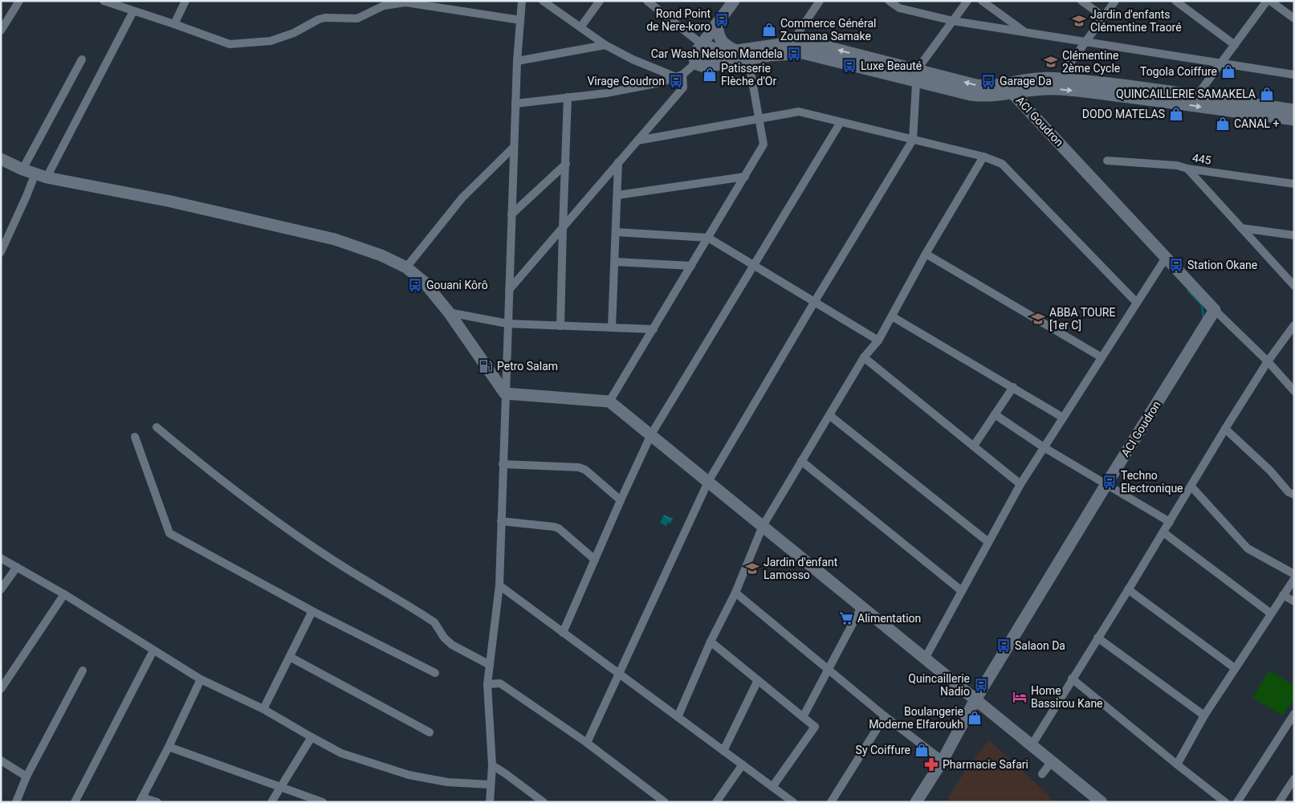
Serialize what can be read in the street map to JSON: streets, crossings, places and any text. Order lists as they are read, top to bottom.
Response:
{
  "streets": {
    "street": ["ACI Goudron", "445"]
  },
  "places": {
    "bus stop": [
      "Rond Point de Nere-koro",
      "Car Wash Nelson Mandela",
      "Luxe Beauté",
      "Virage Goudron",
      "Garage Da",
      "Station Okane",
      "Gouani Kôrô",
      "Techno Electronique",
      "Salaon Da",
      "Quincaillerie Nadio"
    ],
    "school or university": [
      "Jardin d'enfants Clémentine Traoré",
      "Clémentine 2ème Cycle",
      "ABBA TOURE [1er C]",
      "Jardin d'enfant Lamosso"
    ],
    "shop": [
      "Commerce Général Zoumana Samake",
      "Togola Coiffure",
      "Patisserie Flèche d'Or",
      "QUINCAILLERIE SAMAKELA",
      "DODO MATELAS",
      "CANAL +",
      "Boulangerie Moderne Elfaroukh",
      "Sy Coiffure"
    ],
    "fuel station": ["Petro Salam"],
    "supermarket": ["Alimentation"],
    "hotel": ["Home Bassirou Kane"],
    "pharmacy": ["Pharmacie Safari"]
  }
}
